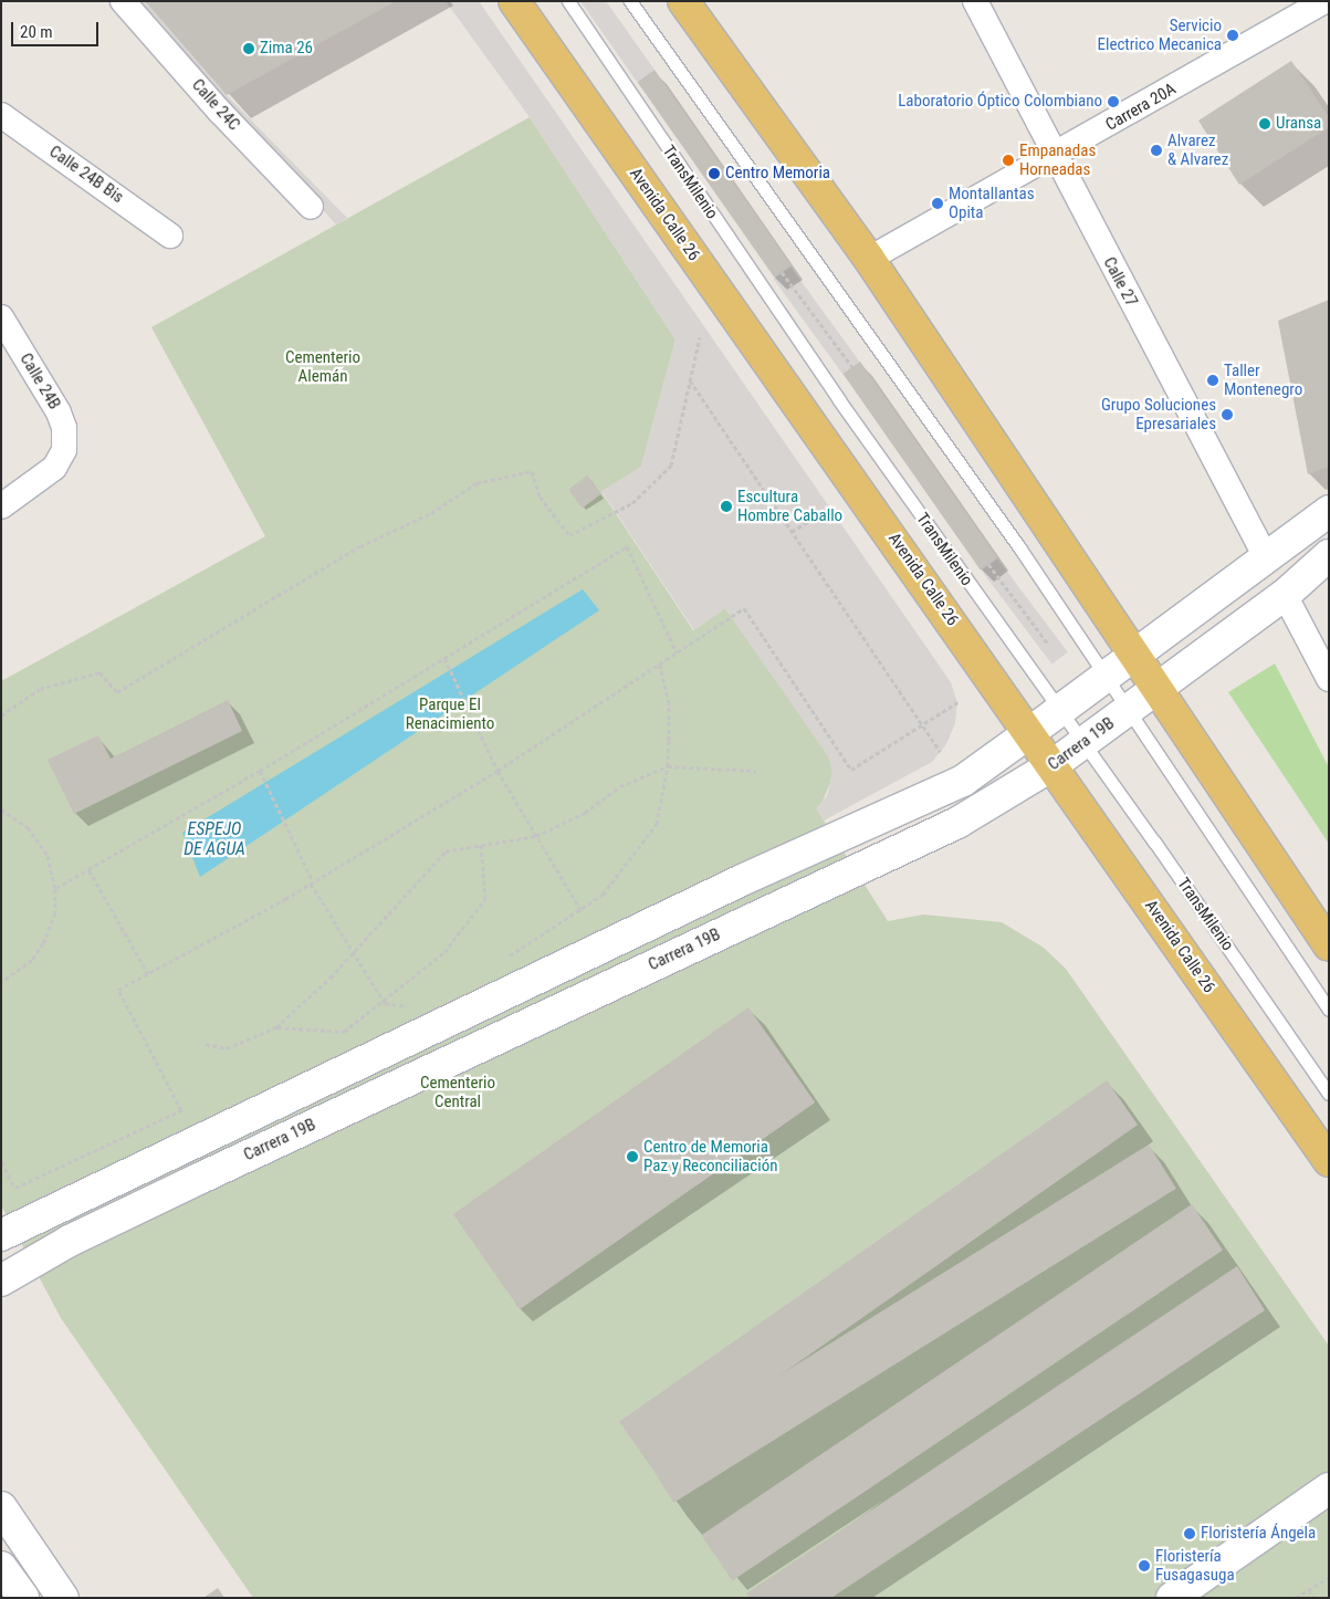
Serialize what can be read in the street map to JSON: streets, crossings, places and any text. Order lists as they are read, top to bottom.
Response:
{
  "streets": {
    "main road": ["Avenida Calle 26"],
    "street": [
      "Calle 24C",
      "Carrera 20A",
      "Calle 24B Bis",
      "Calle 27",
      "Calle 24B",
      "Carrera 19B"
    ],
    "lane": ["TransMilenio"]
  },
  "crossings": [
    ["Carrera 20A", "Calle 27"],
    ["TransMilenio", "Carrera 19B"],
    ["Avenida Calle 26", "Carrera 19B"]
  ],
  "water": ["ESPEJO DE AGUA"],
  "parks": ["Cementerio Alemán", "Parque El Renacimiento", "Cementerio Central"],
  "places": [
    "Servicio Electrico Mecanica",
    "Zima 26",
    "Laboratorio Óptico Colombiano",
    "Uransa",
    "Alvarez & Alvarez",
    "Empanadas Horneadas",
    "Centro Memoria",
    "Montallantas Opita",
    "Taller Montenegro",
    "Grupo Soluciones Epresariales",
    "Escultura Hombre Caballo",
    "Centro de Memoria Paz y Reconciliación",
    "Floristería Ángela",
    "Floristería Fusagasuga"
  ],
  "scale_bar": "20 m"
}
